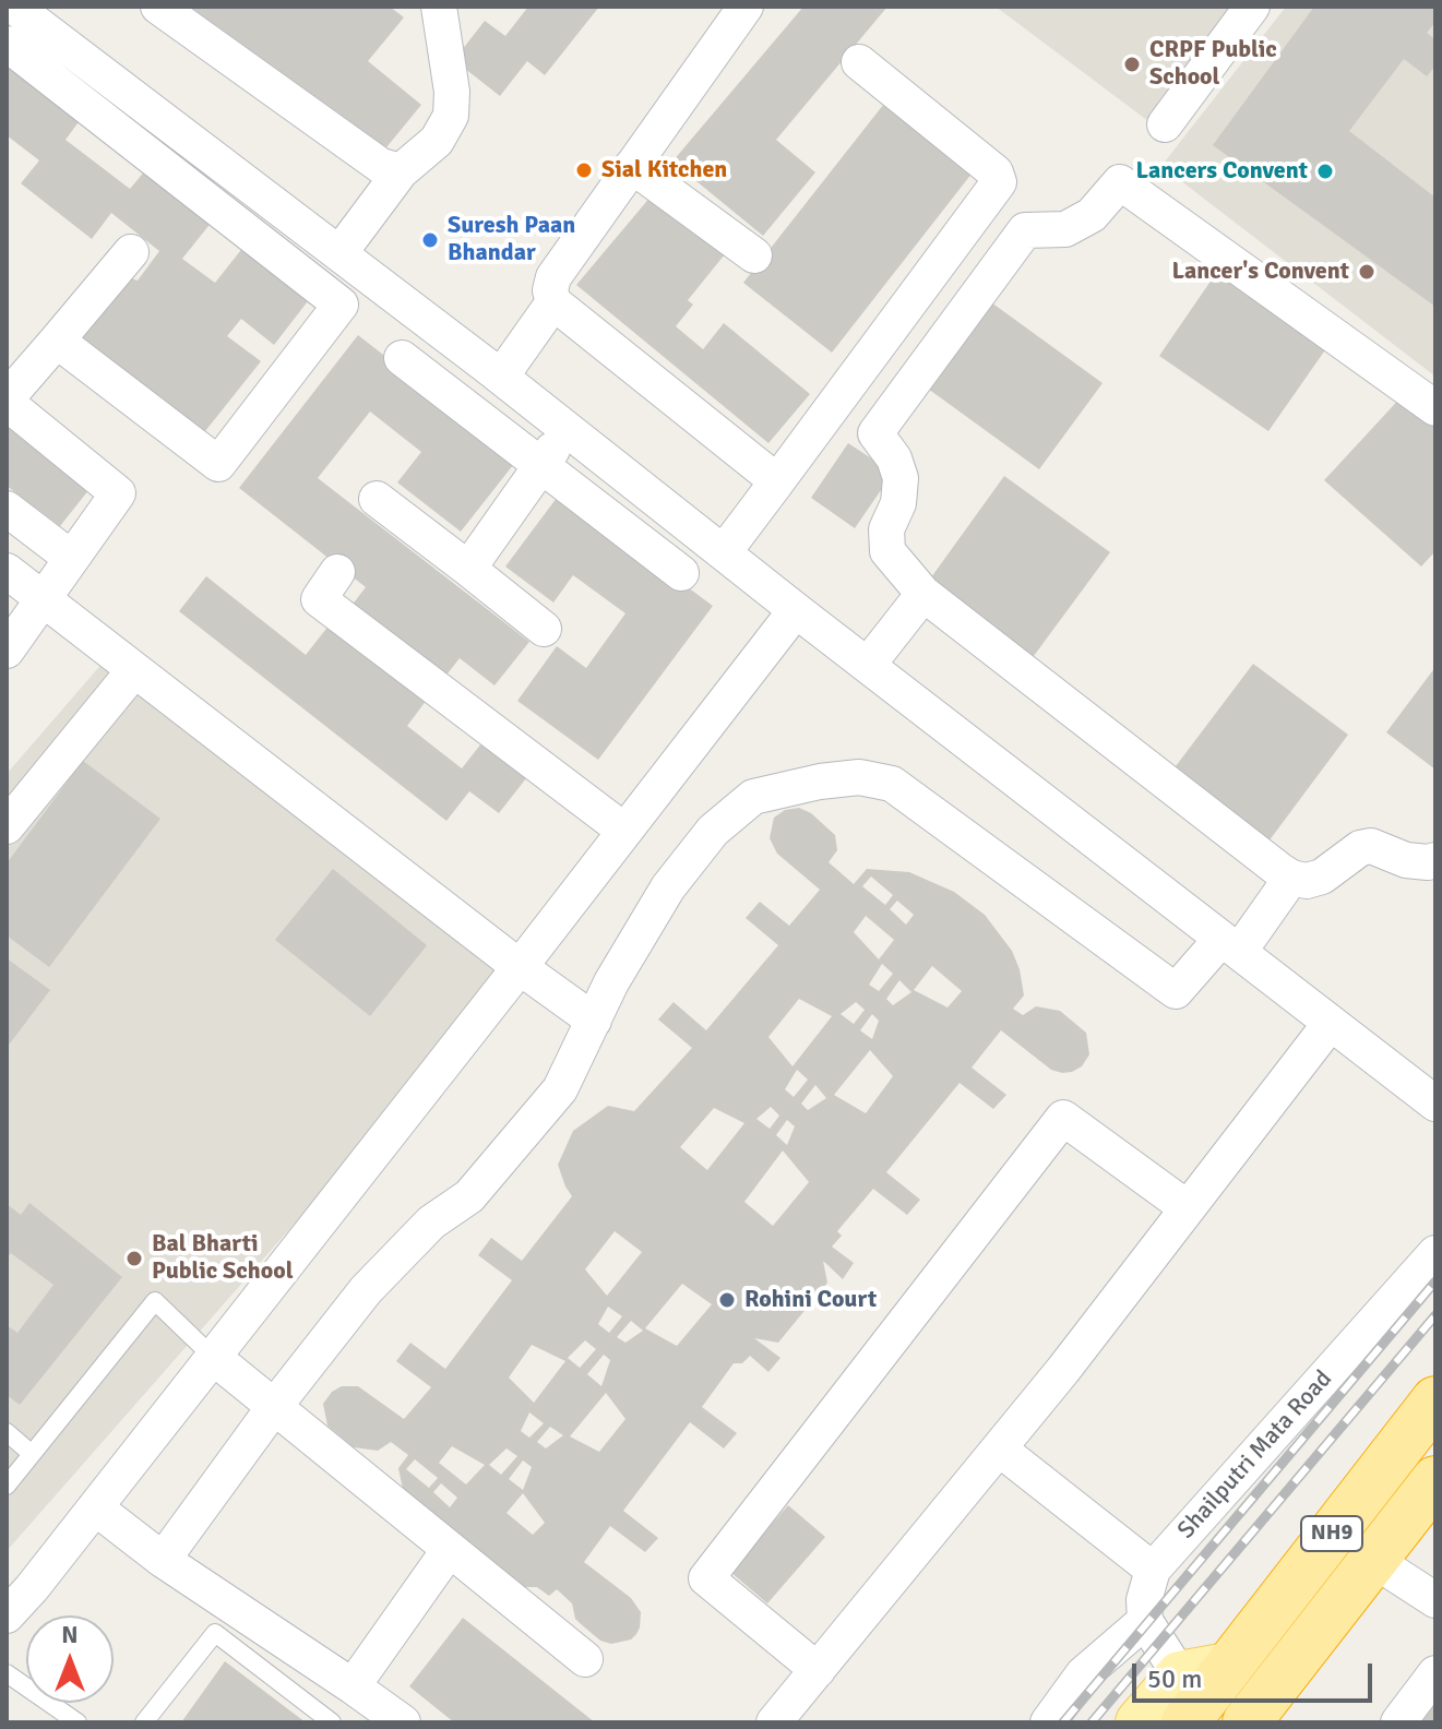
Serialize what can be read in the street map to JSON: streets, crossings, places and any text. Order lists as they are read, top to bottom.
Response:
{
  "streets": {
    "highway": ["NH9"],
    "street": ["Shailputri Mata Road"]
  },
  "places": [
    "CRPF Public School",
    "Sial Kitchen",
    "Lancers Convent",
    "Suresh Paan Bhandar",
    "Lancer's Convent",
    "Bal Bharti Public School",
    "Rohini Court"
  ],
  "scale_bar": "50 m",
  "north": "top"
}
